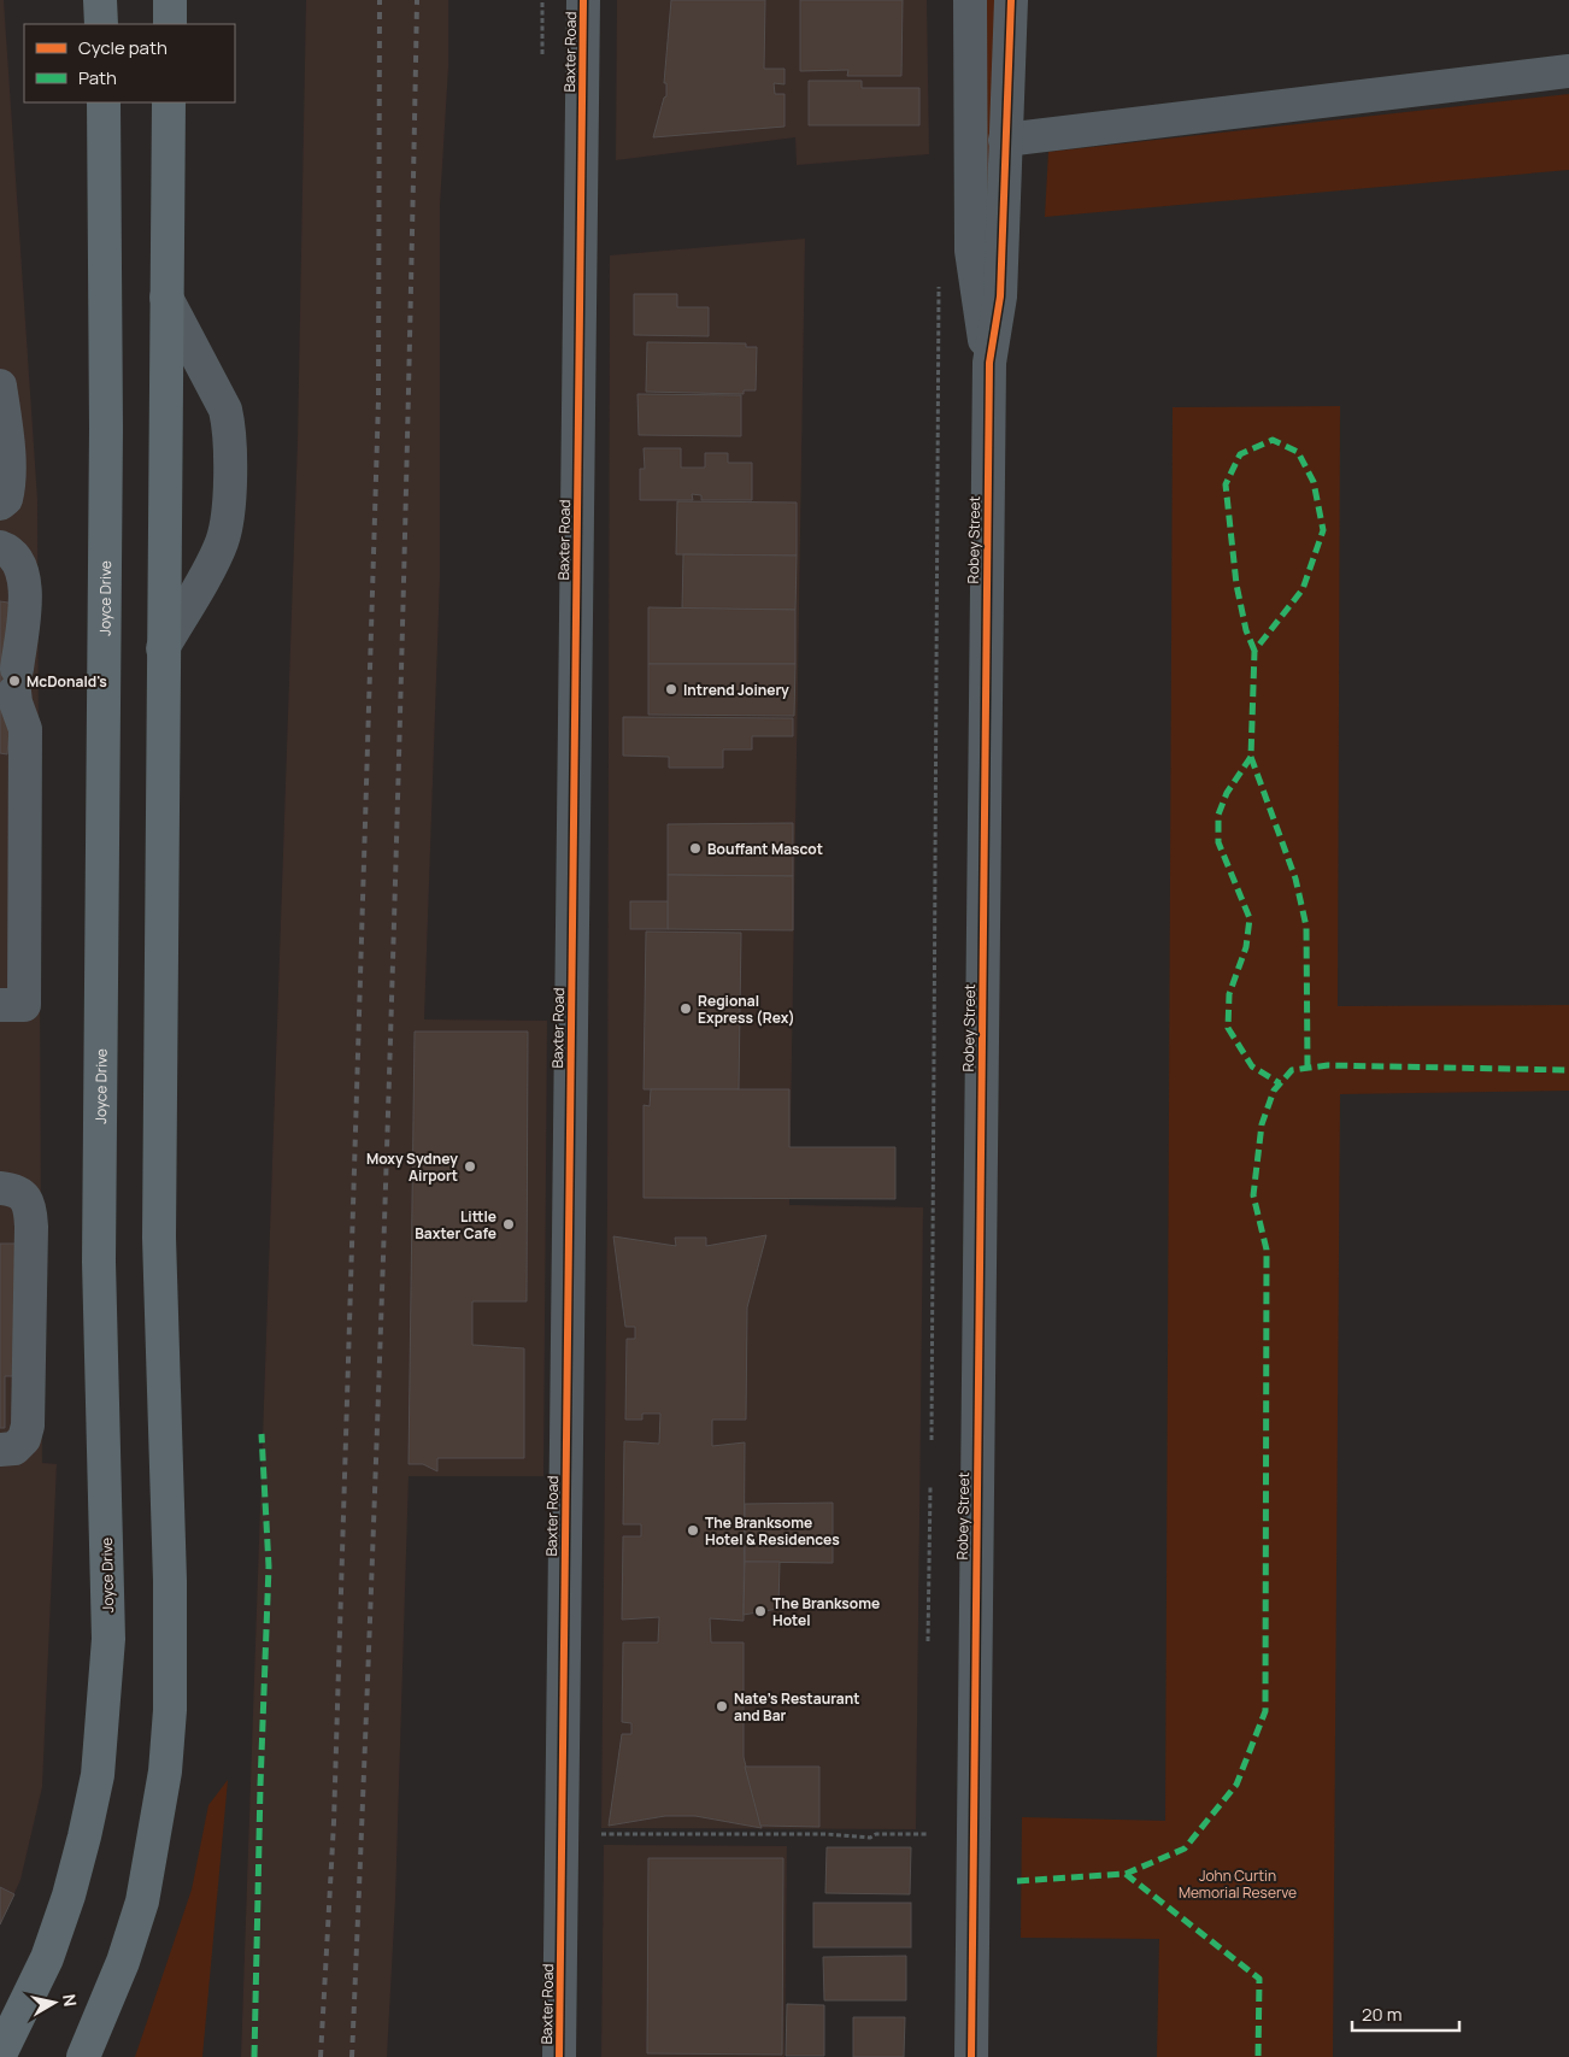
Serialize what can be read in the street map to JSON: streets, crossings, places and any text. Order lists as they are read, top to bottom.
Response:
{
  "streets": {
    "main road": ["Joyce Drive"],
    "street": ["Baxter Road", "Robey Street"]
  },
  "parks": ["John Curtin Memorial Reserve"],
  "places": [
    "McDonald's",
    "Intrend Joinery",
    "Bouffant Mascot",
    "Regional Express (Rex)",
    "Moxy Sydney Airport",
    "Little Baxter Cafe",
    "The Branksome Hotel & Residences",
    "The Branksome Hotel",
    "Nate's Restaurant and Bar"
  ],
  "legend": ["Cycle path", "Path"],
  "scale_bar": "20 m",
  "north": "right"
}
